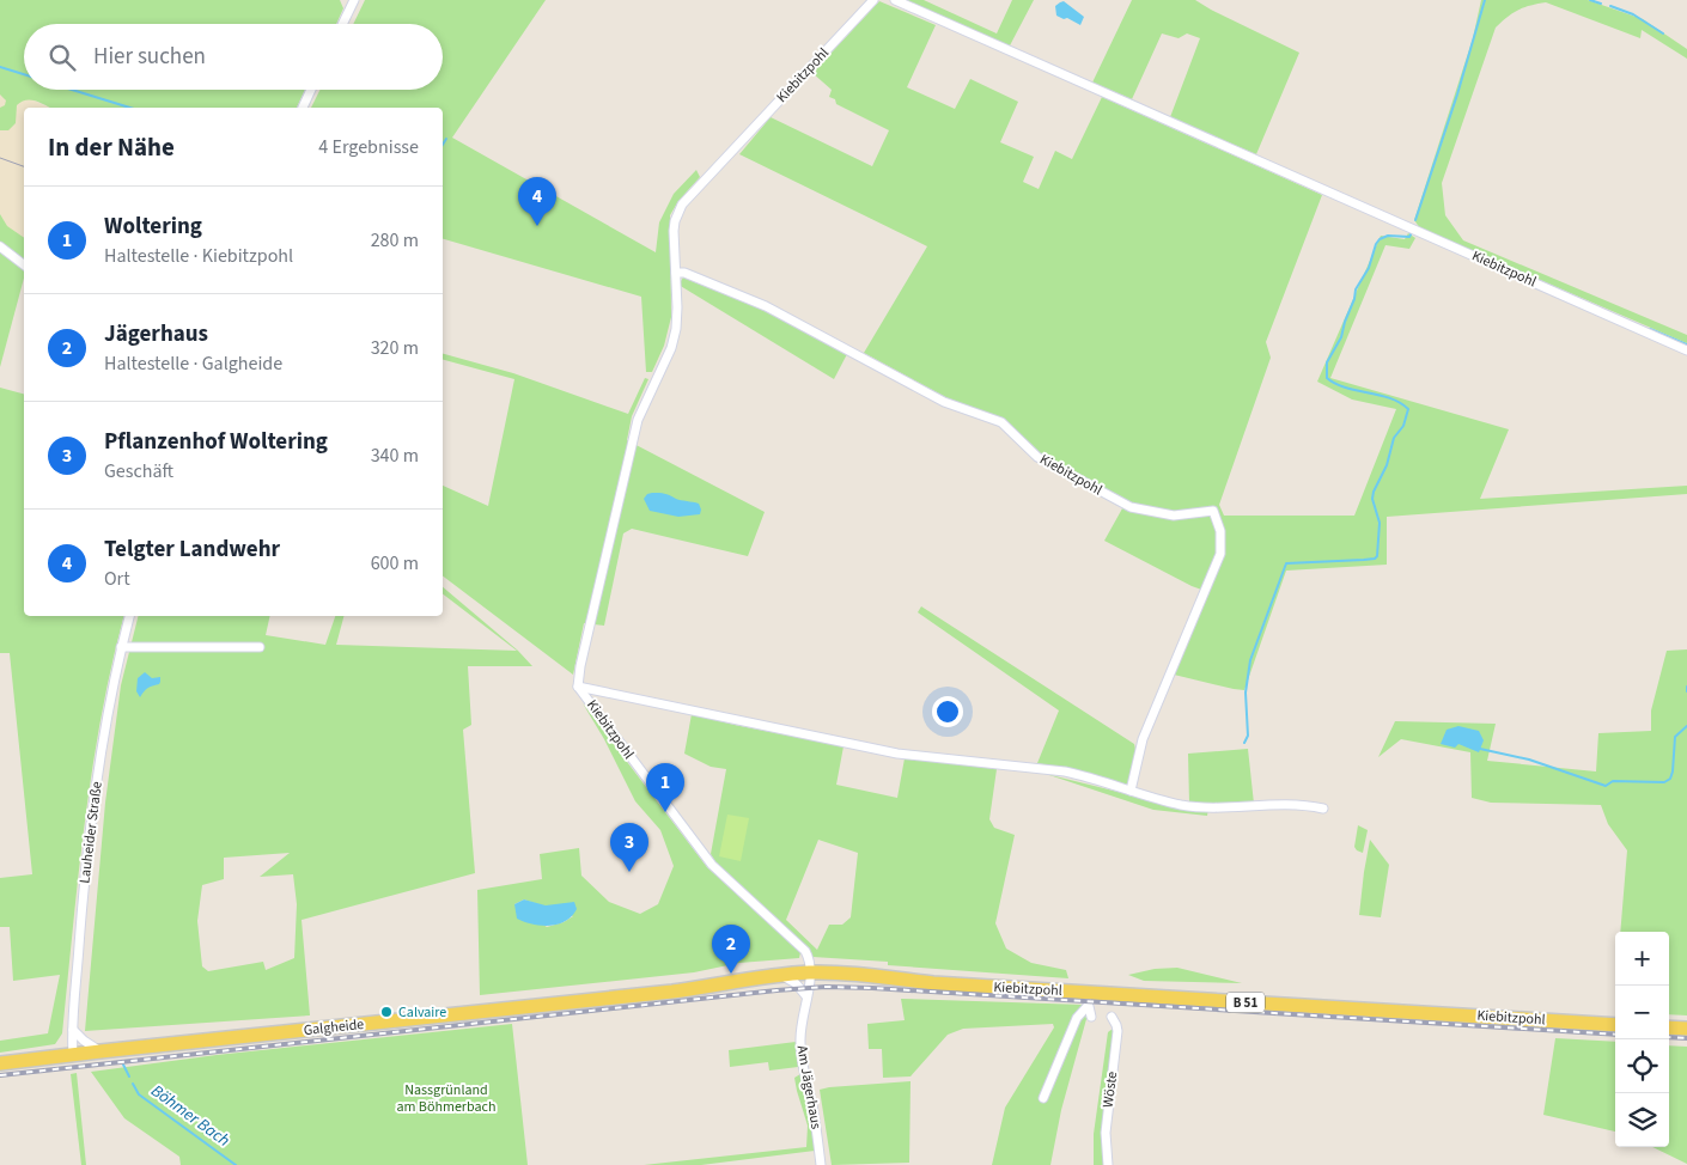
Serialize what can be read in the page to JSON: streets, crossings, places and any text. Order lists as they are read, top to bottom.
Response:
{
  "streets": {
    "main road": ["Kiebitzpohl", "B 51", "Galgheide"],
    "street": ["Lauheider Straße", "Am Jägerhaus", "Wöste"]
  },
  "crossings": [
    ["Kiebitzpohl", "Galgheide"],
    ["Kiebitzpohl", "Am Jägerhaus"],
    ["Lauheider Straße", "Galgheide"],
    ["Galgheide", "Am Jägerhaus"]
  ],
  "water": ["Böhmer Bach"],
  "parks": ["Nassgrünland am Böhmerbach"],
  "places": ["Calvaire"],
  "page": {
    "search": "Hier suchen",
    "heading": ["In der Nähe", "4 Ergebnisse"],
    "pins": [
      "4",
      "1",
      "3",
      "2"
    ],
    "list": [
      {
        "mark": "1",
        "name": "Woltering",
        "note": "Haltestelle · Kiebitzpohl",
        "value": "280 m"
      },
      {
        "mark": "2",
        "name": "Jägerhaus",
        "note": "Haltestelle · Galgheide",
        "value": "320 m"
      },
      {
        "mark": "3",
        "name": "Pflanzenhof Woltering",
        "note": "Geschäft",
        "value": "340 m"
      },
      {
        "mark": "4",
        "name": "Telgter Landwehr",
        "note": "Ort",
        "value": "600 m"
      }
    ],
    "map_buttons": ["+", "−"]
  }
}
